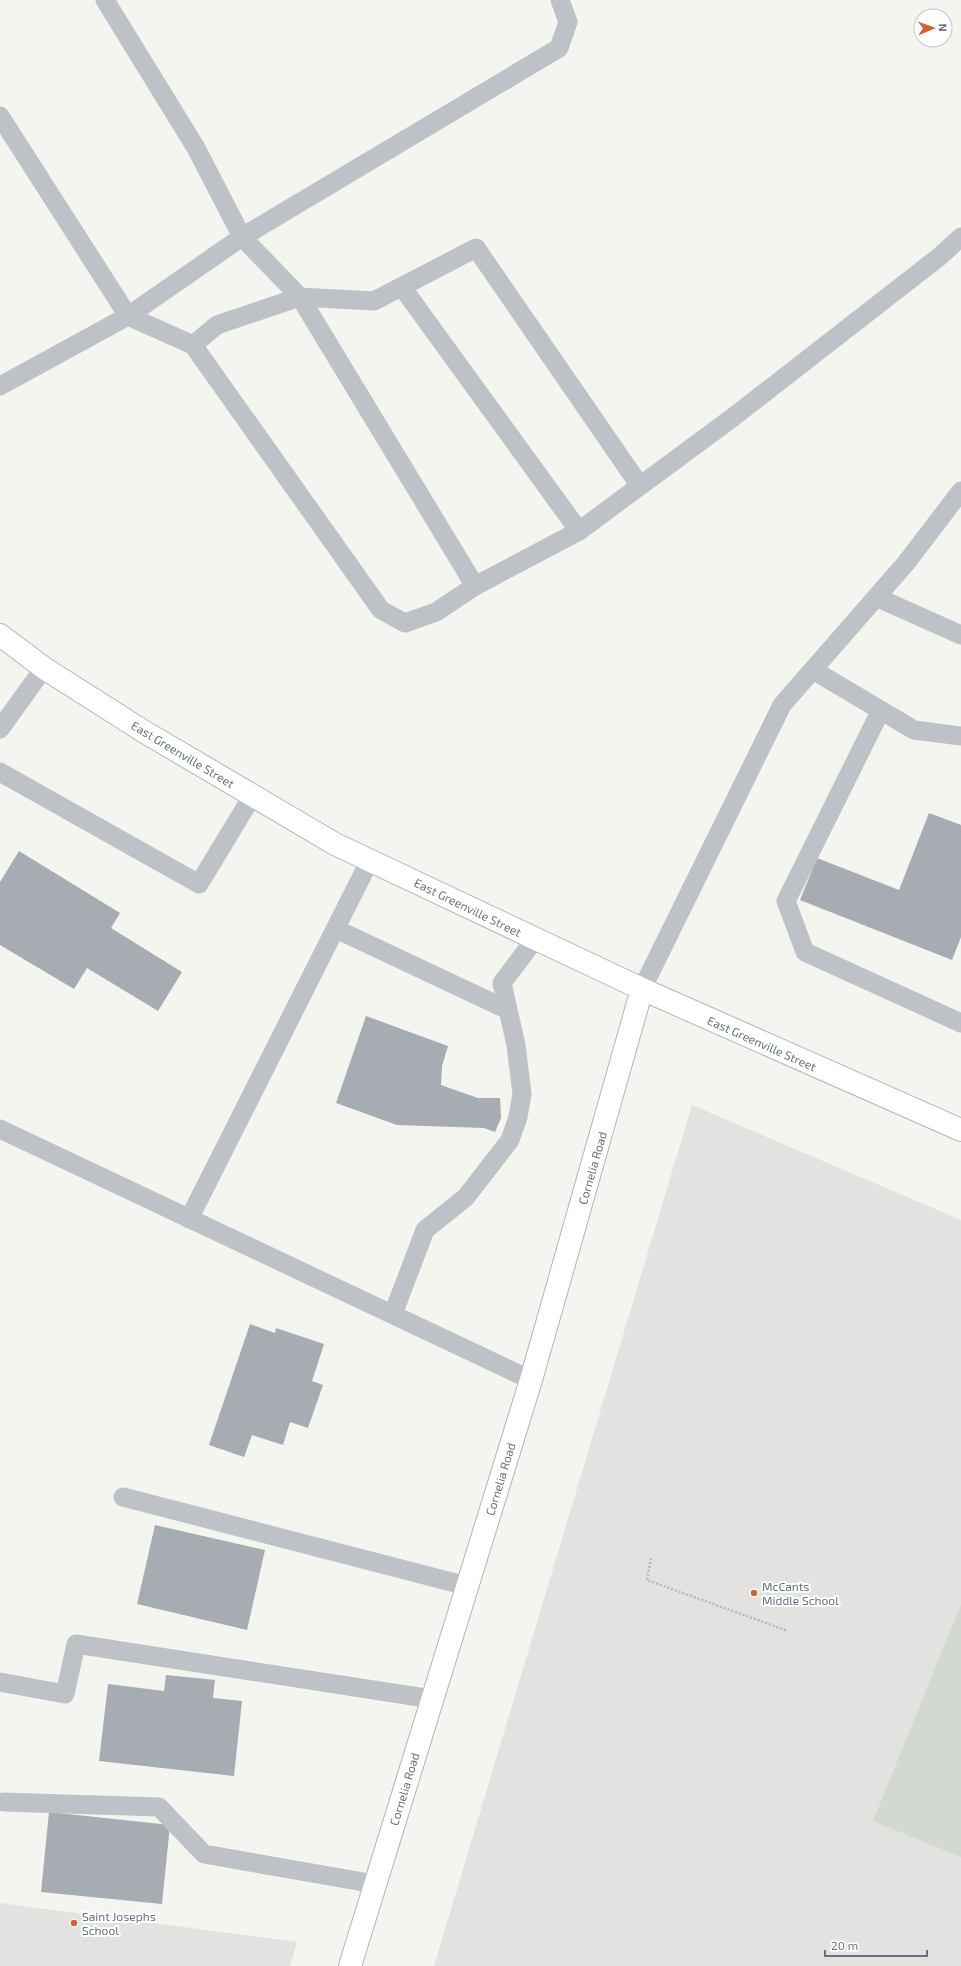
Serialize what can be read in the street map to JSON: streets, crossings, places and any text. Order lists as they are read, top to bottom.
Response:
{
  "streets": {
    "main road": ["East Greenville Street", "Cornelia Road"]
  },
  "crossings": [
    ["East Greenville Street", "Cornelia Road"]
  ],
  "places": ["McCants Middle School", "Saint Josephs School"],
  "scale_bar": "20 m",
  "north": "right"
}
